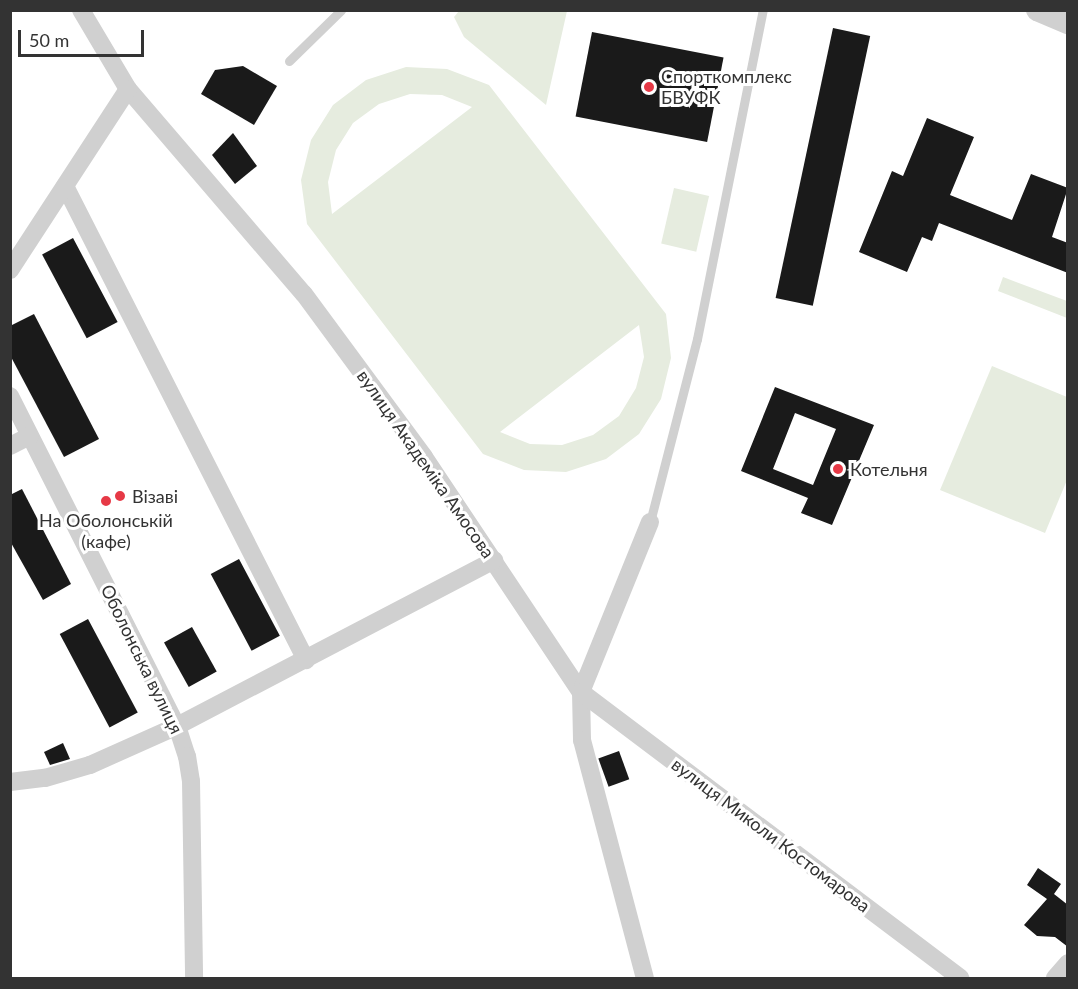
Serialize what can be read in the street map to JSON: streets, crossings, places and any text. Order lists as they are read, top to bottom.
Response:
{
  "streets": {
    "street": ["вулиця Академіка Амосова", "Оболонська вулиця", "вулиця Миколи Костомарова"]
  },
  "crossings": [
    ["вулиця Академіка Амосова", "вулиця Миколи Костомарова"]
  ],
  "places": [
    "Спорткомплекс БВУФК",
    "Котельня",
    "Візаві",
    "На Оболонській (кафе)"
  ],
  "scale_bar": "50 m"
}
